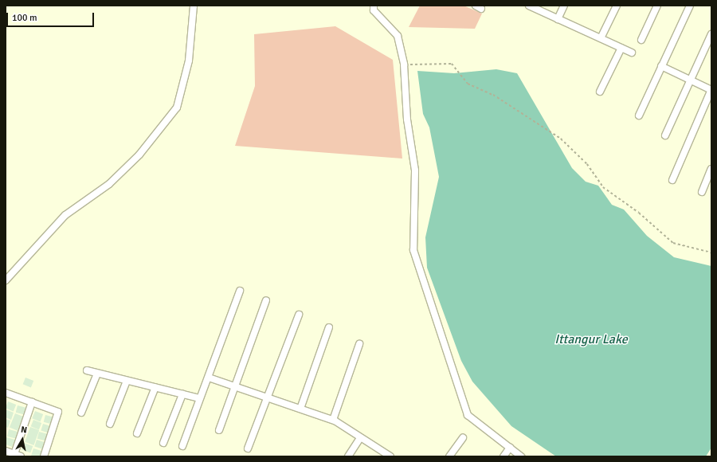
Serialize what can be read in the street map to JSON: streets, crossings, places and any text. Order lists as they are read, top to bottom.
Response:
{
  "water": ["Ittangur Lake"],
  "scale_bar": "100 m",
  "north": "top"
}
